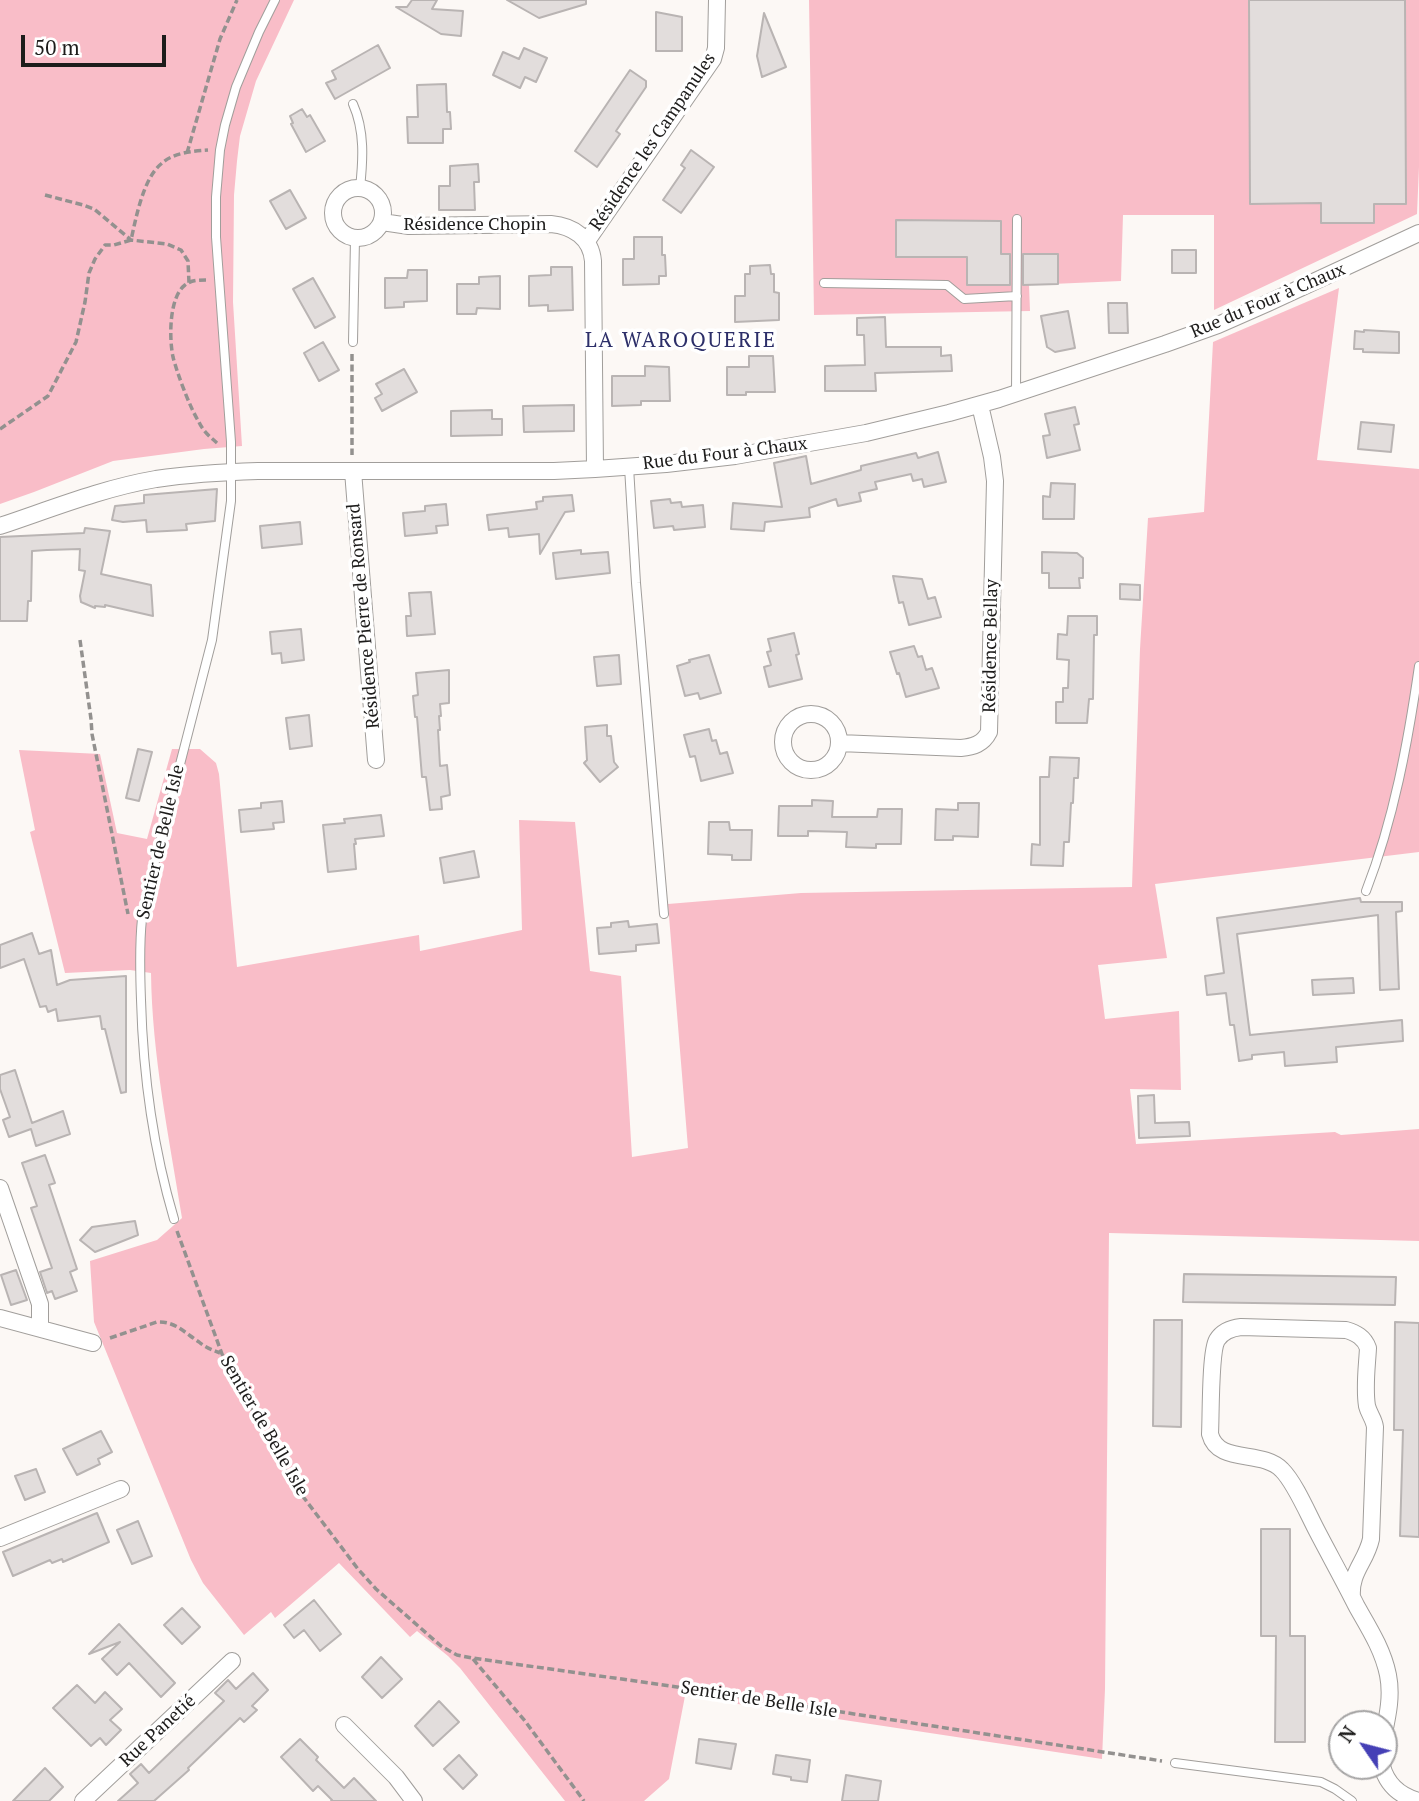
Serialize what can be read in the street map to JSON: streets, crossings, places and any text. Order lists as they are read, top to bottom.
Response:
{
  "streets": {
    "street": [
      "Résidence les Campanules",
      "Résidence Chopin",
      "Rue du Four à Chaux",
      "Résidence Pierre de Ronsard",
      "Résidence Bellay",
      "Rue Panetié"
    ],
    "lane": ["Sentier de Belle Isle"]
  },
  "crossings": [
    ["Résidence les Campanules", "Résidence Chopin"],
    ["Rue du Four à Chaux", "Résidence Pierre de Ronsard"],
    ["Rue du Four à Chaux", "Résidence Bellay"],
    ["Rue du Four à Chaux", "Sentier de Belle Isle"]
  ],
  "districts": ["LA WAROQUERIE"],
  "scale_bar": "50 m",
  "north": "top left"
}
